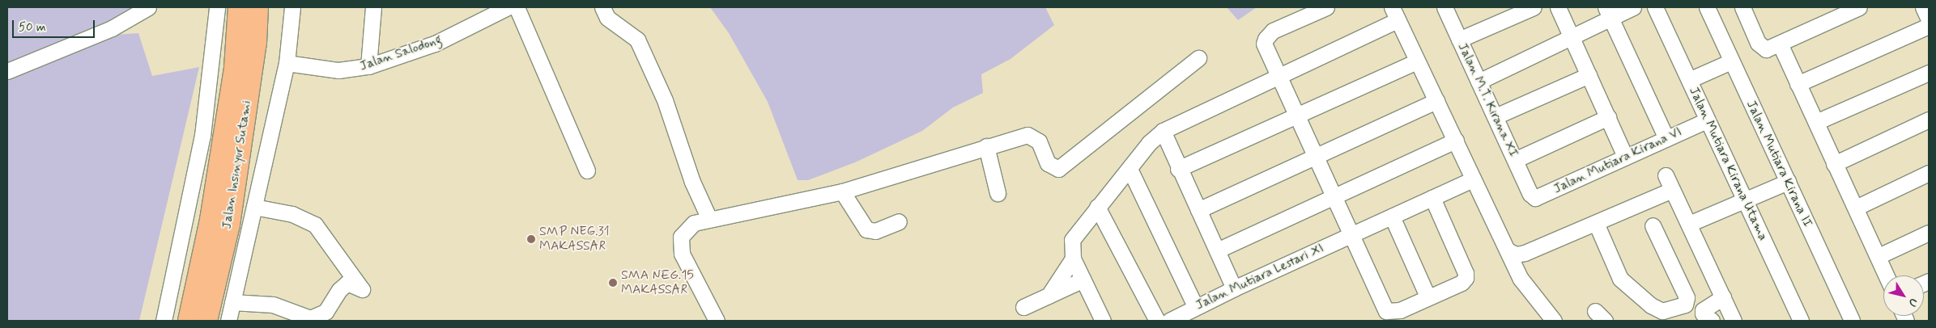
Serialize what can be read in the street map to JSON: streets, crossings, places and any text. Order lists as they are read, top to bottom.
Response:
{
  "streets": {
    "highway": ["Jalan Insinyur Sutami"],
    "street": [
      "Jalan Salodong",
      "Jalan M.T. Kirana XI",
      "Jalan Mutiara Kirana VI",
      "Jalan Mutiara Kirana Utama",
      "Jalan Mutiara Kirana II",
      "Jalan Mutiara Lestari XI"
    ]
  },
  "crossings": [
    ["Jalan M.T. Kirana XI", "Jalan Mutiara Kirana VI"],
    ["Jalan Mutiara Kirana VI", "Jalan Mutiara Kirana Utama"]
  ],
  "places": ["SMP NEG.31 MAKASSAR", "SMA NEG.15 MAKASSAR"],
  "scale_bar": "50 m",
  "north": "bottom right"
}
